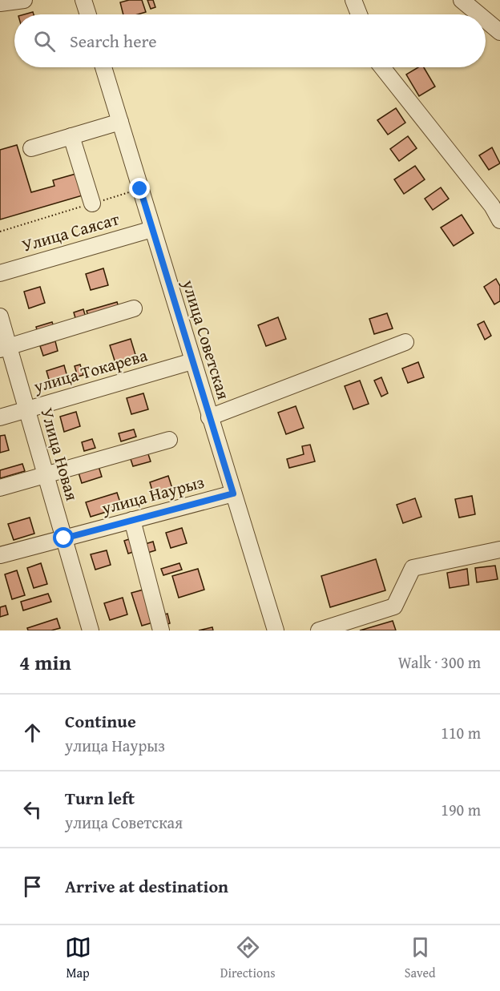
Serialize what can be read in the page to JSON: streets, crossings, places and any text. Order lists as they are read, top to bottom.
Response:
{
  "streets": {
    "street": [
      "Улица Саясат",
      "улица Советская",
      "улица Токарева",
      "Улица Новая",
      "улица Наурыз"
    ]
  },
  "crossings": [
    ["Улица Саясат", "улица Советская"],
    ["улица Советская", "улица Токарева"],
    ["улица Советская", "улица Наурыз"],
    ["улица Токарева", "Улица Новая"],
    ["Улица Новая", "улица Наурыз"]
  ],
  "page": {
    "search": "Search here",
    "heading": ["4 min", "Walk · 300 m"],
    "list": [
      ["Continue", "улица Наурыз", "110 m"],
      ["Turn left", "улица Советская", "190 m"],
      "Arrive at destination"
    ],
    "nav": ["Map", "Directions", "Saved"]
  }
}
